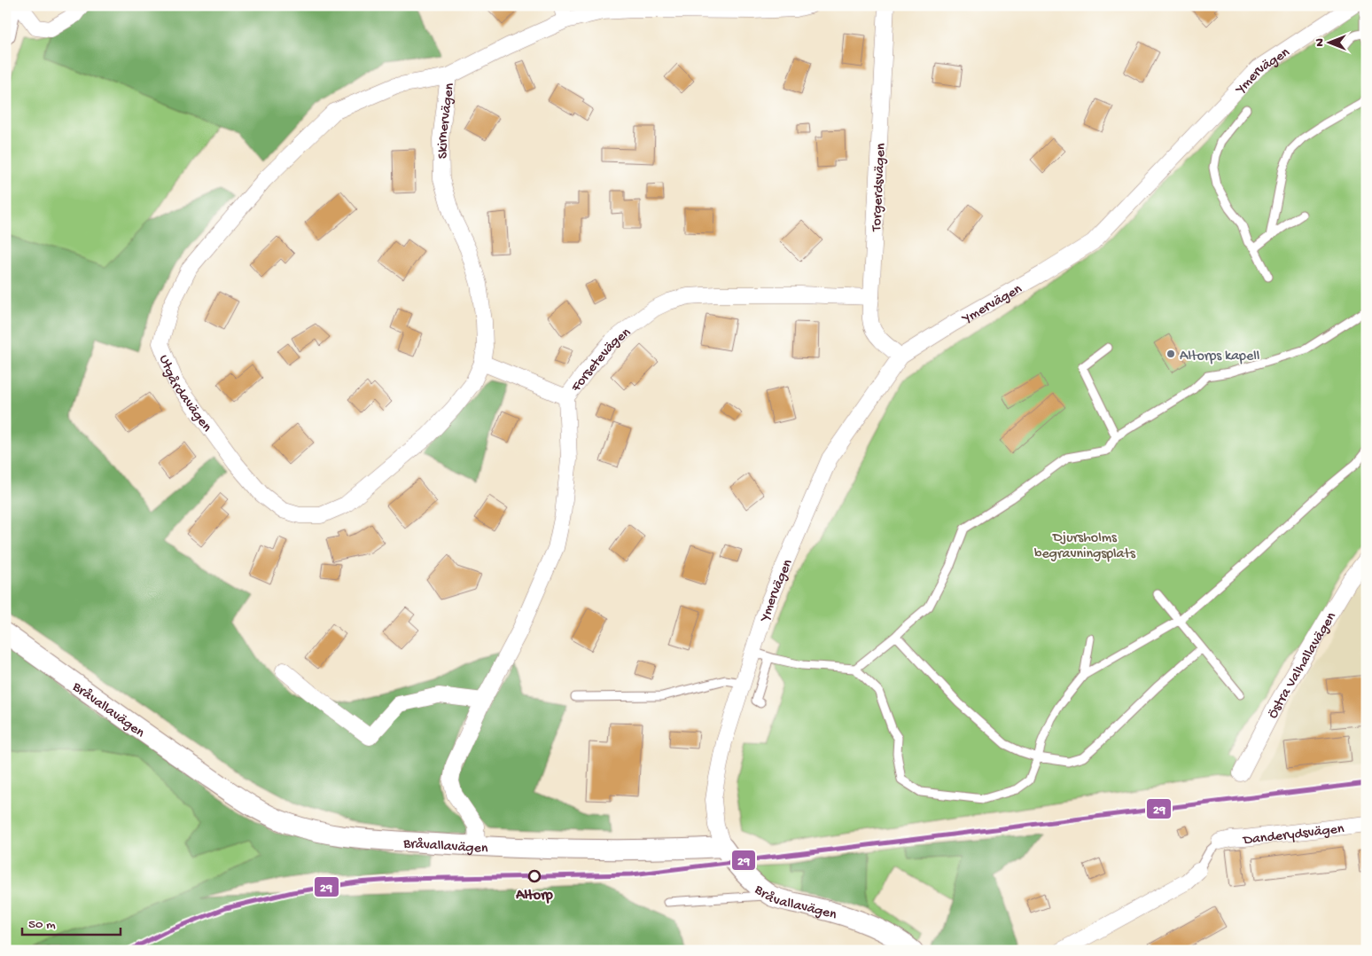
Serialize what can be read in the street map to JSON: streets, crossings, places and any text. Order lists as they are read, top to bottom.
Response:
{
  "streets": {
    "street": [
      "Ymervägen",
      "Skirnervägen",
      "Torgerdsvägen",
      "Forsetevägen",
      "Utgårdavägen",
      "Östra Valhallavägen",
      "Bråvallavägen",
      "Danderydsvägen"
    ]
  },
  "crossings": [
    ["Ymervägen", "Torgerdsvägen"],
    ["Ymervägen", "Bråvallavägen"],
    ["Skirnervägen", "Utgårdavägen"],
    ["Torgerdsvägen", "Forsetevägen"],
    ["Forsetevägen", "Bråvallavägen"]
  ],
  "parks": ["Djursholms begravningsplats"],
  "places": ["Altorps kapell", "Altorp"],
  "lines": ["transit line 29"],
  "scale_bar": "50 m",
  "north": "left"
}
